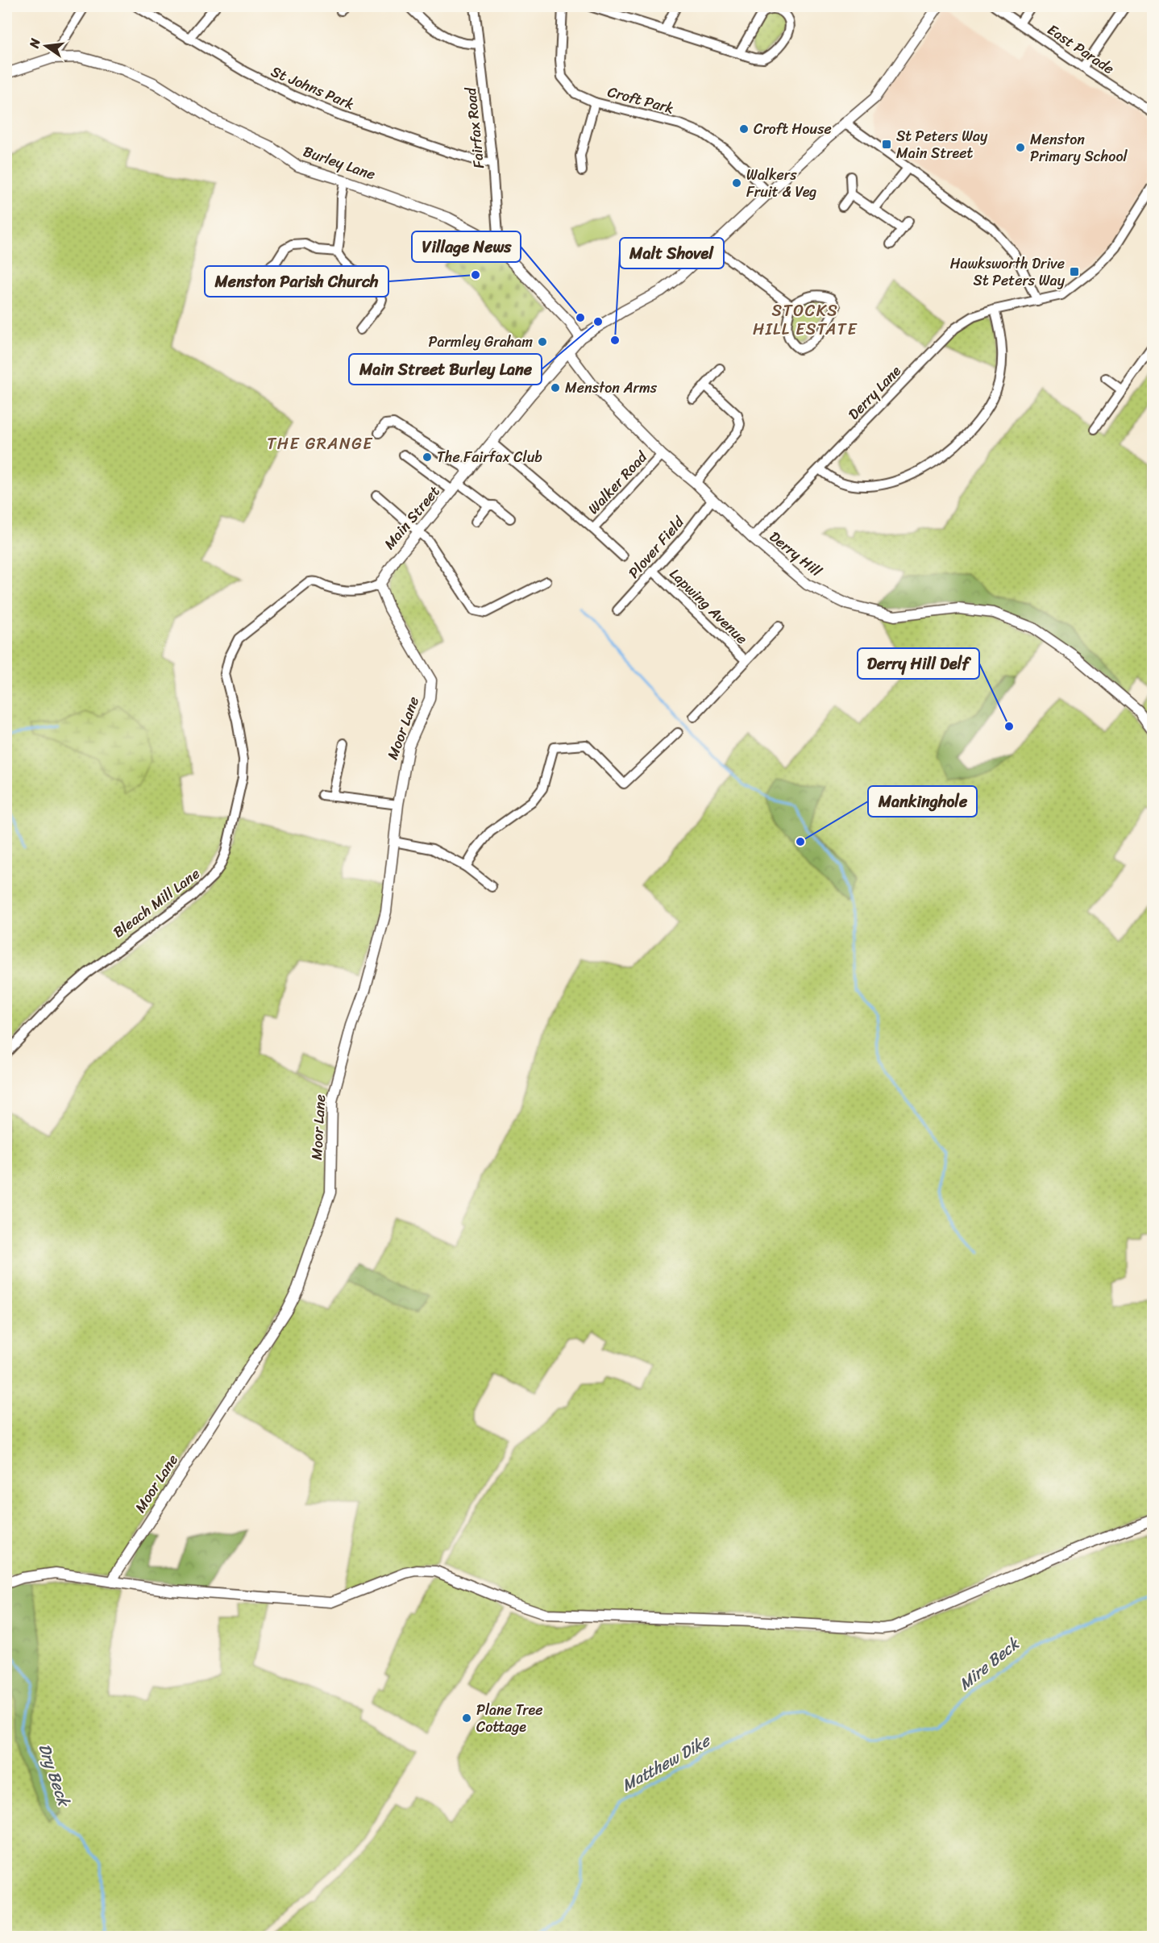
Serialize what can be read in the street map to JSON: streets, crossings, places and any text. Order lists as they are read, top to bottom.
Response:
{
  "streets": {
    "street": [
      "East Parade",
      "St Johns Park",
      "Croft Park",
      "Fairfax Road",
      "Burley Lane",
      "Derry Lane",
      "Walker Road",
      "Main Street",
      "Plover Field",
      "Derry Hill",
      "Lapwing Avenue",
      "Moor Lane",
      "Bleach Mill Lane"
    ]
  },
  "crossings": [
    ["St Johns Park", "Fairfax Road"],
    ["Croft Park", "Main Street"],
    ["Fairfax Road", "Burley Lane"],
    ["Burley Lane", "Main Street"],
    ["Derry Lane", "Derry Hill"],
    ["Walker Road", "Derry Hill"],
    ["Main Street", "Derry Hill"],
    ["Main Street", "Moor Lane"],
    ["Main Street", "Bleach Mill Lane"],
    ["Plover Field", "Derry Hill"],
    ["Plover Field", "Lapwing Avenue"],
    ["Moor Lane", "Bleach Mill Lane"]
  ],
  "districts": ["STOCKS HILL ESTATE", "THE GRANGE"],
  "water": ["Mire Beck", "Matthew Dike", "Dry Beck"],
  "places": {
    "other": [
      "Croft House",
      "Menston Primary School",
      "Walkers Fruit & Veg",
      "Menston Parish Church",
      "Village News",
      "Main Street Burley Lane",
      "Malt Shovel",
      "Parmley Graham",
      "Menston Arms",
      "The Fairfax Club",
      "Derry Hill Delf",
      "Mankinghole",
      "Plane Tree Cottage"
    ],
    "transit": ["St Peters Way Main Street", "Hawksworth Drive St Peters Way"]
  },
  "north": "left"
}
